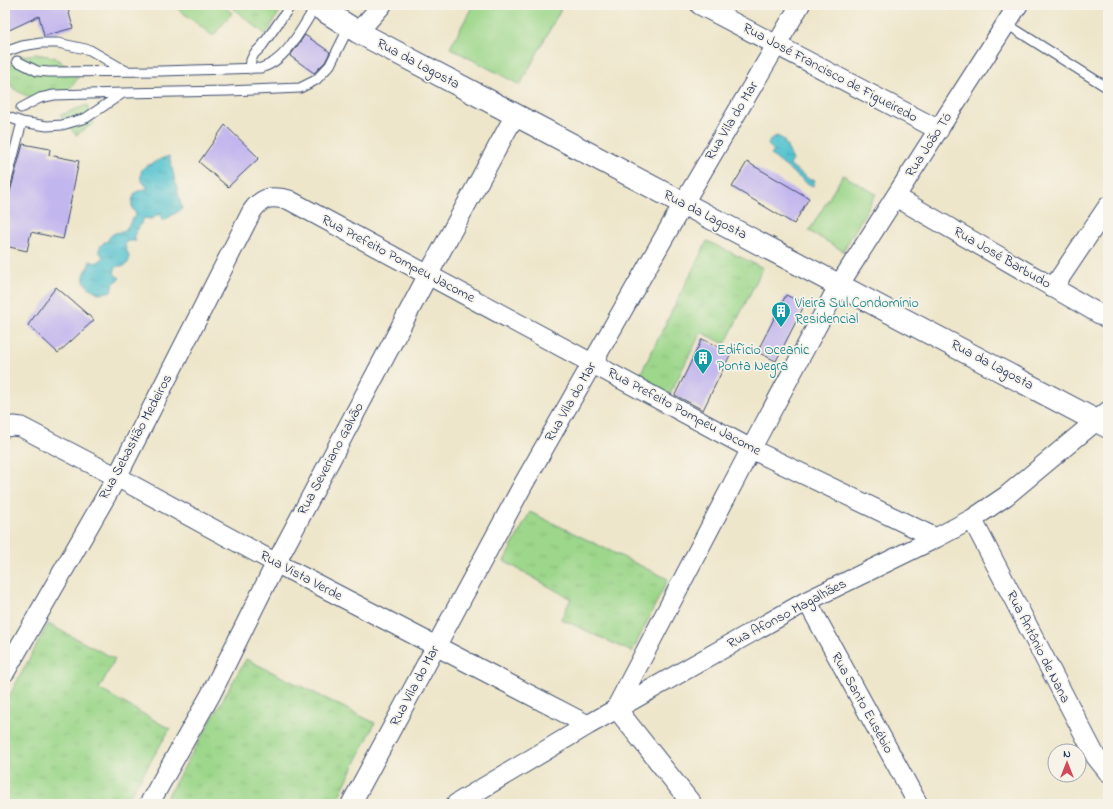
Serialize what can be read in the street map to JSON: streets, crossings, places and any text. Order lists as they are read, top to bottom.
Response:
{
  "streets": {
    "street": [
      "Rua da Lagosta",
      "Rua José Francisco de Figueiredo",
      "Rua Vila do Mar",
      "Rua João Tó",
      "Rua José Barbudo",
      "Rua Prefeito Pompeu Jacome",
      "Rua Sebastião Medeiros",
      "Rua Severiano Galvão",
      "Rua Vista Verde",
      "Rua Afonso Magalhães",
      "Rua Antônio de Nana",
      "Rua Santo Eusébio"
    ]
  },
  "crossings": [
    ["Rua da Lagosta", "Rua Vila do Mar"],
    ["Rua da Lagosta", "Rua João Tó"],
    ["Rua da Lagosta", "Rua Severiano Galvão"],
    ["Rua da Lagosta", "Rua Afonso Magalhães"],
    ["Rua José Francisco de Figueiredo", "Rua Vila do Mar"],
    ["Rua José Francisco de Figueiredo", "Rua João Tó"],
    ["Rua Vila do Mar", "Rua Prefeito Pompeu Jacome"],
    ["Rua Vila do Mar", "Rua Vista Verde"],
    ["Rua João Tó", "Rua José Barbudo"],
    ["Rua João Tó", "Rua Prefeito Pompeu Jacome"],
    ["Rua João Tó", "Rua Afonso Magalhães"],
    ["Rua Prefeito Pompeu Jacome", "Rua Sebastião Medeiros"],
    ["Rua Prefeito Pompeu Jacome", "Rua Severiano Galvão"],
    ["Rua Prefeito Pompeu Jacome", "Rua Afonso Magalhães"],
    ["Rua Sebastião Medeiros", "Rua Vista Verde"],
    ["Rua Severiano Galvão", "Rua Vista Verde"],
    ["Rua Vista Verde", "Rua Afonso Magalhães"],
    ["Rua Afonso Magalhães", "Rua Antônio de Nana"],
    ["Rua Afonso Magalhães", "Rua Santo Eusébio"]
  ],
  "places": {
    "building": ["Vieira Sul Condomínio Residencial", "Edifício Oceanic Ponta Negra"]
  },
  "north": "top"
}
